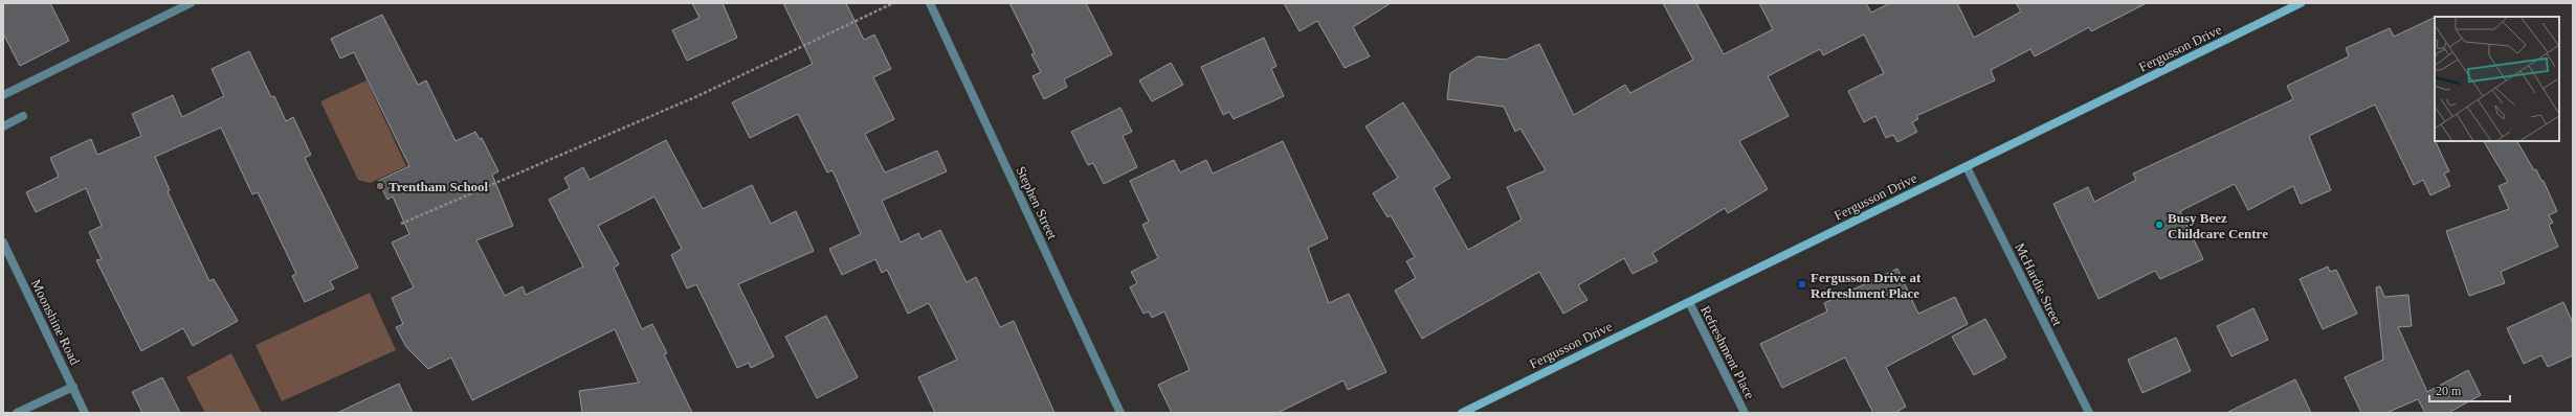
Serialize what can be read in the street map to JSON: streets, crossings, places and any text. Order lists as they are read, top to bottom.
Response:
{
  "streets": {
    "main road": ["Fergusson Drive"],
    "street": [
      "Stephen Street",
      "McHardie Street",
      "Moonshine Road",
      "Refreshment Place"
    ]
  },
  "crossings": [
    ["Fergusson Drive", "McHardie Street"],
    ["Fergusson Drive", "Refreshment Place"]
  ],
  "places": {
    "other": ["Trentham School", "Busy Beez Childcare Centre"],
    "transit": ["Fergusson Drive at Refreshment Place"]
  },
  "scale_bar": "20 m"
}
